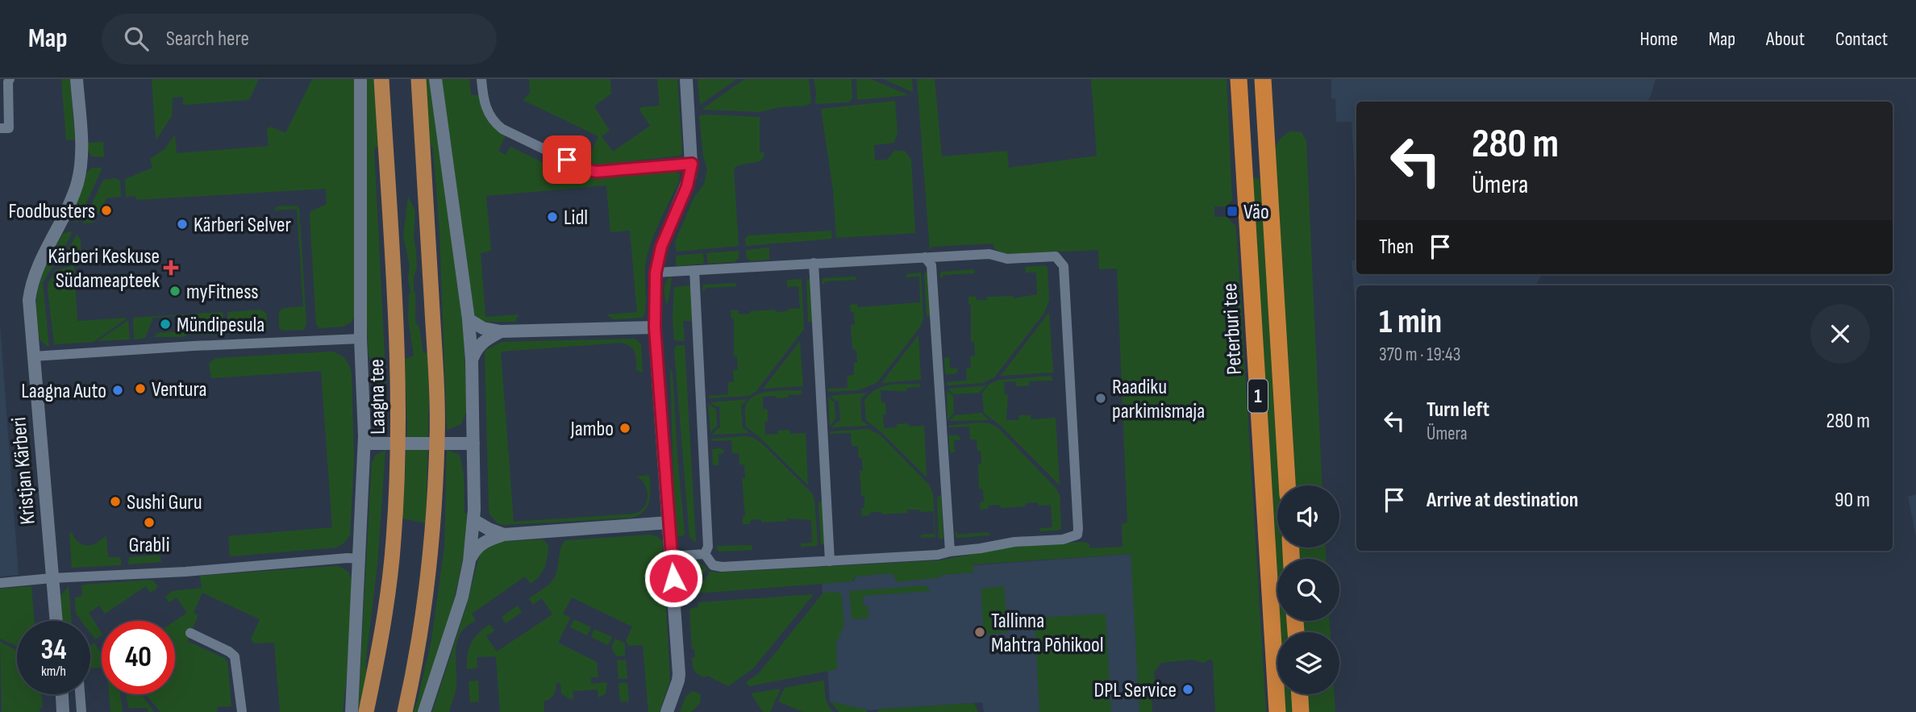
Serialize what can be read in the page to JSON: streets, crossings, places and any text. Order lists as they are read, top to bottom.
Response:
{
  "streets": {
    "highway": ["Peterburi tee", "1"],
    "main road": ["Laagna tee"],
    "street": ["Kristjan Kärberi"]
  },
  "places": {
    "other": [
      "Foodbusters",
      "Lidl",
      "Kärberi Selver",
      "myFitness",
      "Mündipesula",
      "Ventura",
      "Laagna Auto",
      "Raadiku parkimismaja",
      "Jambo",
      "Sushi Guru",
      "Grabli",
      "Tallinna Mahtra Põhikool",
      "DPL Service"
    ],
    "transit": ["Väo"],
    "health": ["Kärberi Keskuse Südameapteek"]
  },
  "page": {
    "header": "Map",
    "search": "Search here",
    "nav": [
      "Home",
      "Map",
      "About",
      "Contact"
    ],
    "turn": ["280 m", "Ümera"],
    "then": "Then",
    "heading": ["1 min", "370 m · 19:43"],
    "list": [
      {
        "name": "Turn left",
        "note": "Ümera",
        "value": "280 m"
      },
      {
        "name": "Arrive at destination",
        "value": "90 m"
      }
    ],
    "speed": "34 km/h",
    "limit": "40"
  }
}
